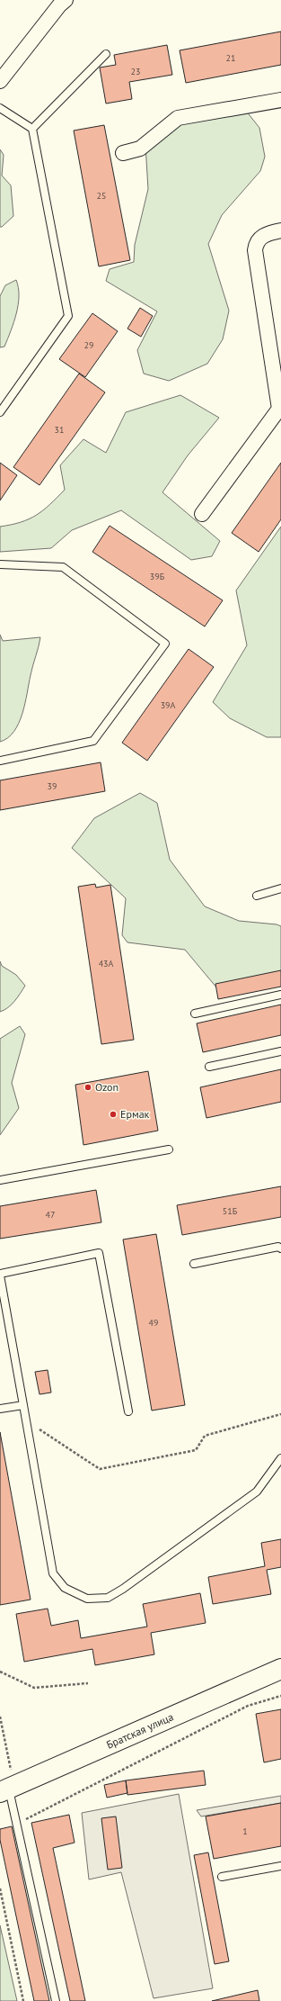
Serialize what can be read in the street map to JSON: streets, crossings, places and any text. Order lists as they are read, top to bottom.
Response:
{
  "streets": {
    "street": ["Братская улица"]
  },
  "places": ["Ozon", "Ермак"],
  "house_numbers": [
    "21",
    "23",
    "25",
    "29",
    "31",
    "39Б",
    "39А",
    "39",
    "43А",
    "51Б",
    "47",
    "49",
    "1"
  ]
}
